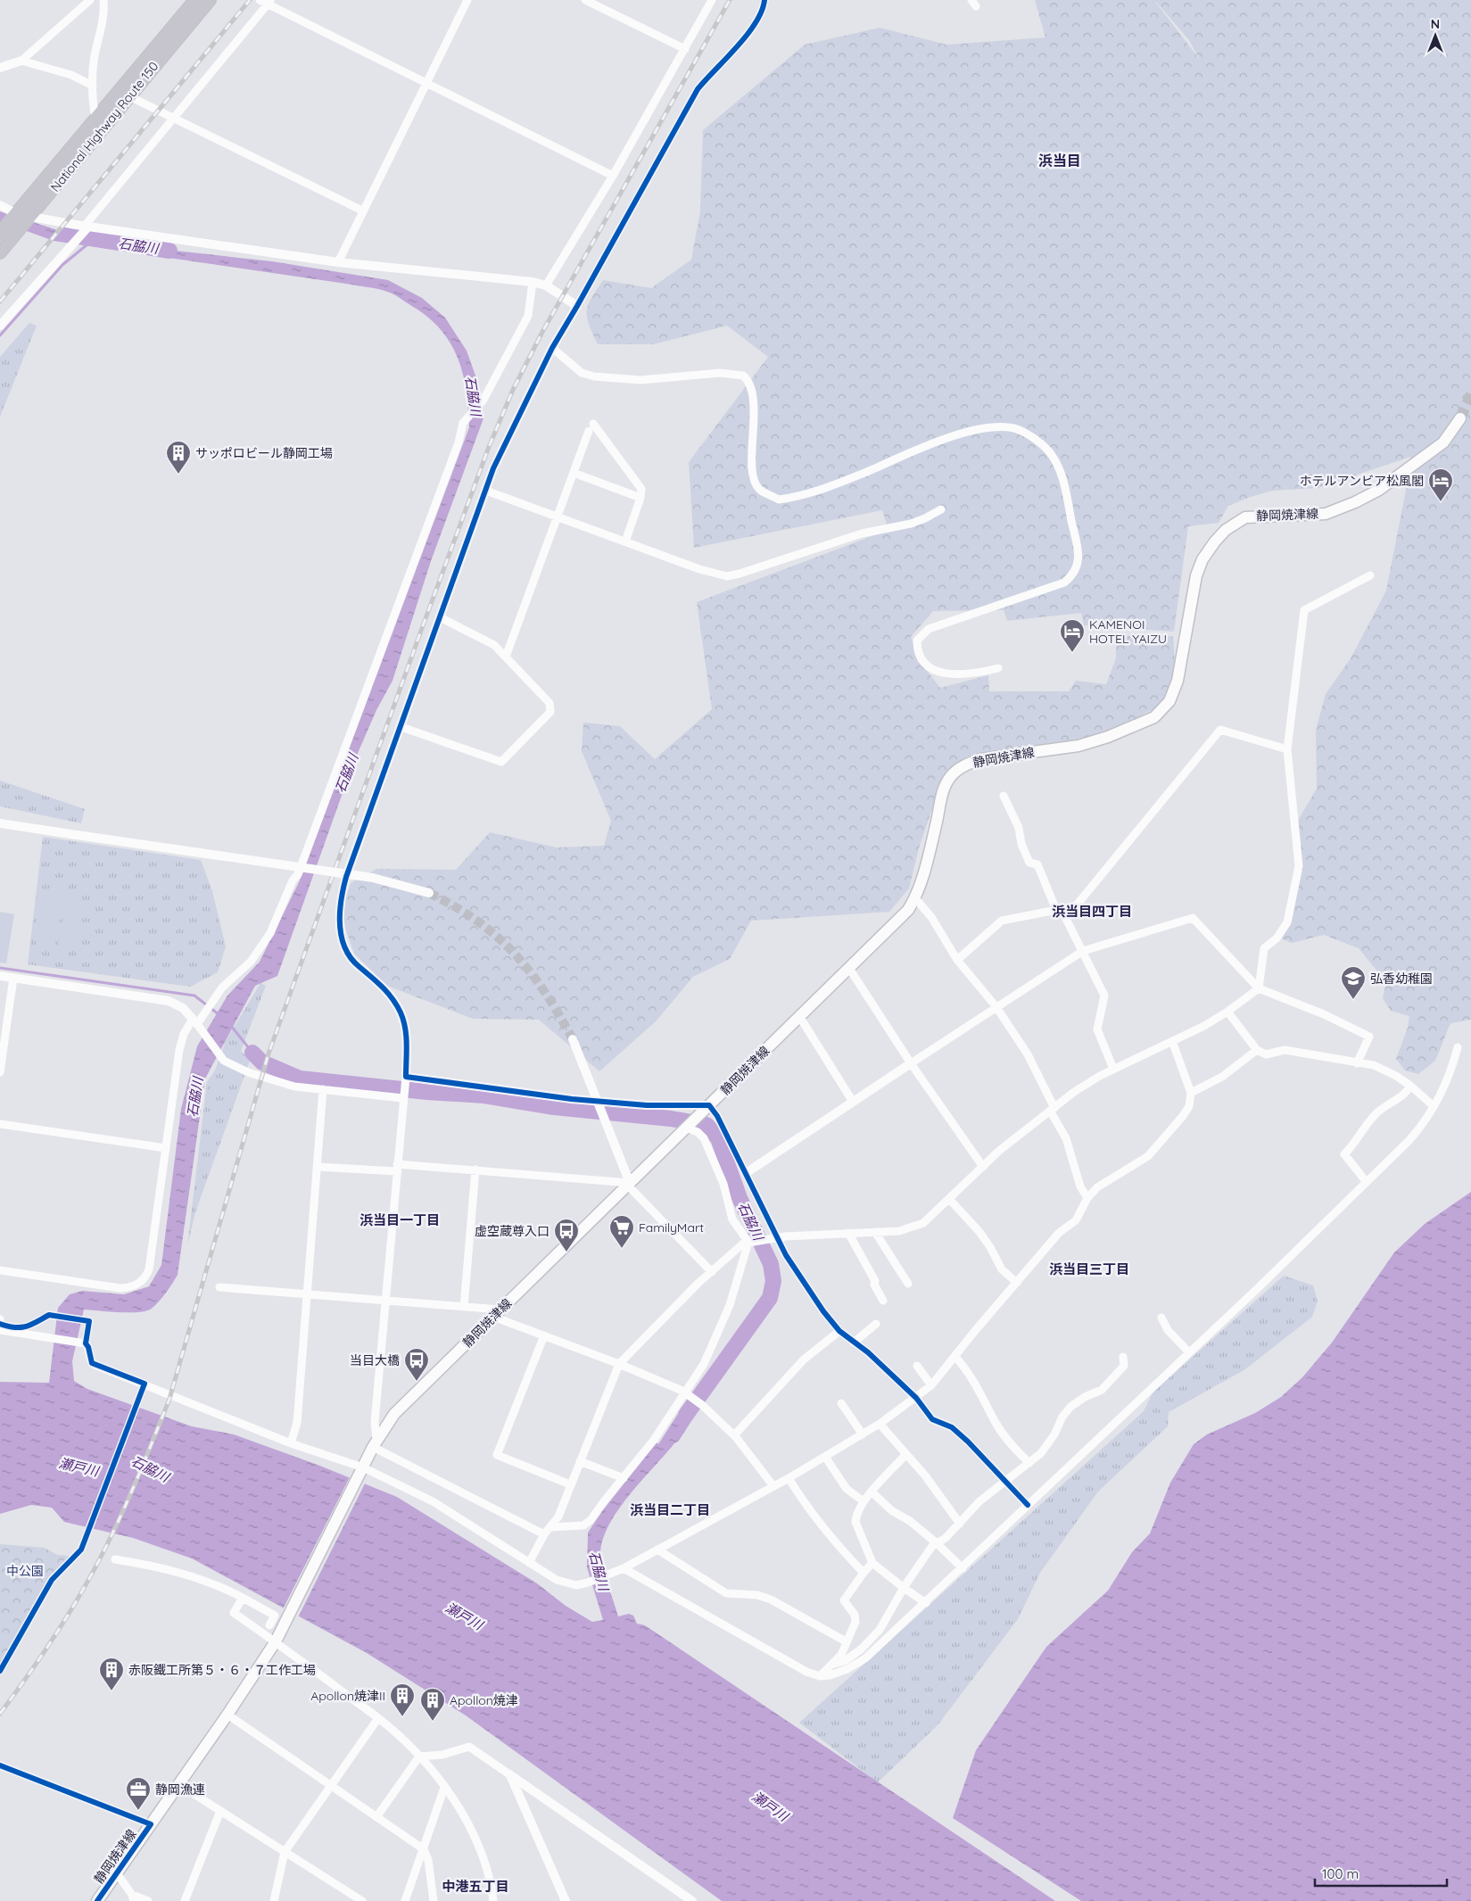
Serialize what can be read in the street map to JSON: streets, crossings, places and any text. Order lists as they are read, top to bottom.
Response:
{
  "streets": {
    "highway": ["National Highway Route 150"],
    "main road": ["静岡焼津線"]
  },
  "districts": [
    "浜当目",
    "浜当目四丁目",
    "浜当目一丁目",
    "浜当目三丁目",
    "浜当目二丁目",
    "中港五丁目"
  ],
  "water": ["石脇川", "瀬戸川"],
  "parks": ["中公園"],
  "places": {
    "building": [
      "サッポロビール静岡工場",
      "赤阪鐵工所第５・６・７工作工場",
      "Apollon焼津II",
      "Apollon焼津"
    ],
    "hotel": ["ホテルアンビア松風閣", "KAMENOI HOTEL YAIZU"],
    "school or university": ["弘香幼稚園"],
    "supermarket": ["FamilyMart"],
    "bus stop": ["虚空蔵尊入口", "当目大橋"],
    "office": ["静岡漁連"]
  },
  "scale_bar": "100 m",
  "north": "top"
}
